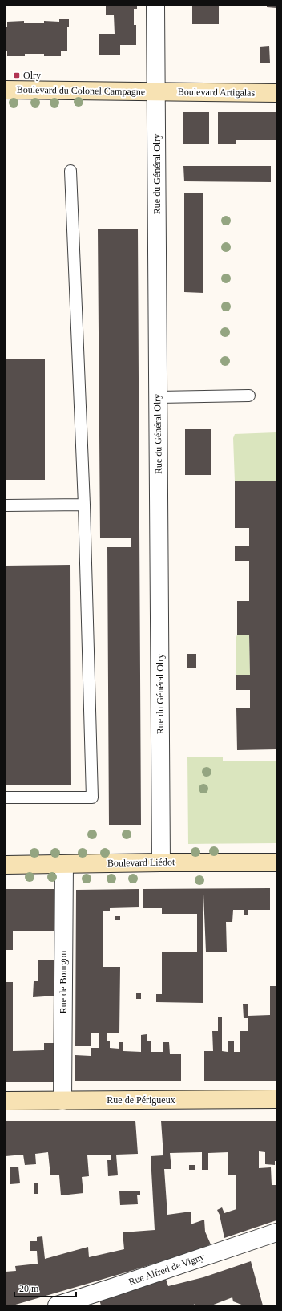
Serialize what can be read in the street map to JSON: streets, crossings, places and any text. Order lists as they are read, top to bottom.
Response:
{
  "streets": {
    "main road": [
      "Boulevard du Colonel Campagne",
      "Boulevard Artigalas",
      "Boulevard Liédot",
      "Rue de Périgueux"
    ],
    "street": ["Rue du Général Olry", "Rue de Bourgon", "Rue Alfred de Vigny"]
  },
  "crossings": [
    ["Boulevard du Colonel Campagne", "Boulevard Artigalas"],
    ["Boulevard du Colonel Campagne", "Rue du Général Olry"],
    ["Boulevard Artigalas", "Rue du Général Olry"],
    ["Rue du Général Olry", "Boulevard Liédot"],
    ["Boulevard Liédot", "Rue de Bourgon"],
    ["Rue de Bourgon", "Rue de Périgueux"]
  ],
  "places": {
    "transit": ["Olry"]
  },
  "scale_bar": "20 m"
}
